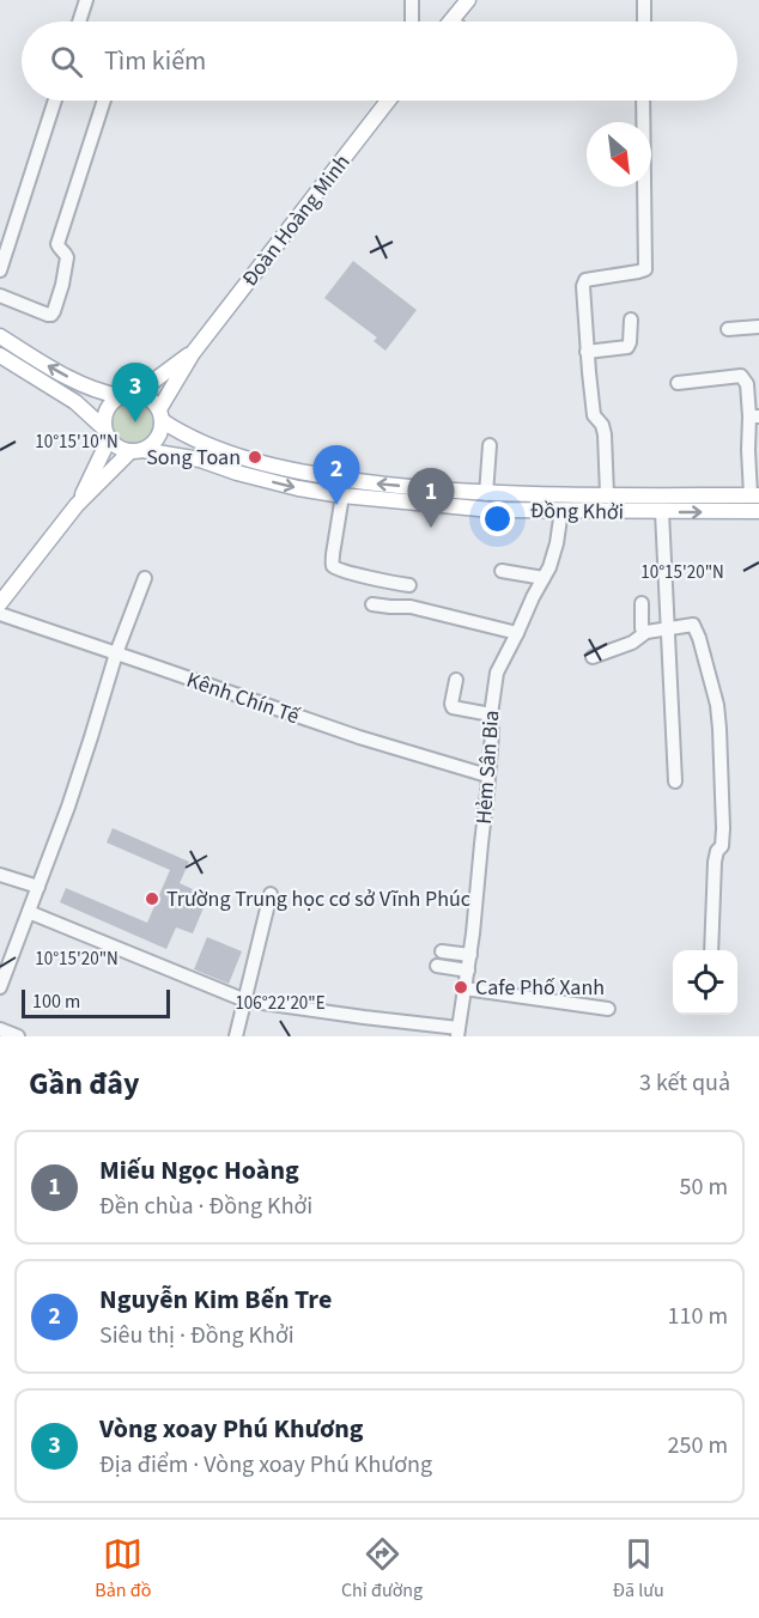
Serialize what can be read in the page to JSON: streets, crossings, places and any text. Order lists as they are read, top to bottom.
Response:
{
  "streets": {
    "main road": ["Đoàn Hoàng Minh", "Đồng Khởi"],
    "street": ["Kênh Chín Tế", "Hẻm Sân Bia"]
  },
  "crossings": [
    ["Đoàn Hoàng Minh", "Đồng Khởi"],
    ["Đồng Khởi", "Hẻm Sân Bia"],
    ["Kênh Chín Tế", "Hẻm Sân Bia"]
  ],
  "places": ["Song Toan", "Trường Trung học cơ sở Vĩnh Phúc", "Cafe Phố Xanh"],
  "scale_bar": "100 m",
  "north": "bottom right",
  "page": {
    "search": "Tìm kiếm",
    "pins": ["3", "2", "1"],
    "scale": "100 m",
    "heading": ["Gần đây", "3 kết quả"],
    "list": [
      {
        "mark": "1",
        "name": "Miếu Ngọc Hoàng",
        "note": "Đền chùa · Đồng Khởi",
        "value": "50 m"
      },
      {
        "mark": "2",
        "name": "Nguyễn Kim Bến Tre",
        "note": "Siêu thị · Đồng Khởi",
        "value": "110 m"
      },
      {
        "mark": "3",
        "name": "Vòng xoay Phú Khương",
        "note": "Địa điểm · Vòng xoay Phú Khương",
        "value": "250 m"
      }
    ],
    "nav": ["Bản đồ", "Chỉ đường", "Đã lưu"]
  },
  "coordinates": ["10°15'10\"N", "10°15'20\"N", "106°22'20\"E"]
}
